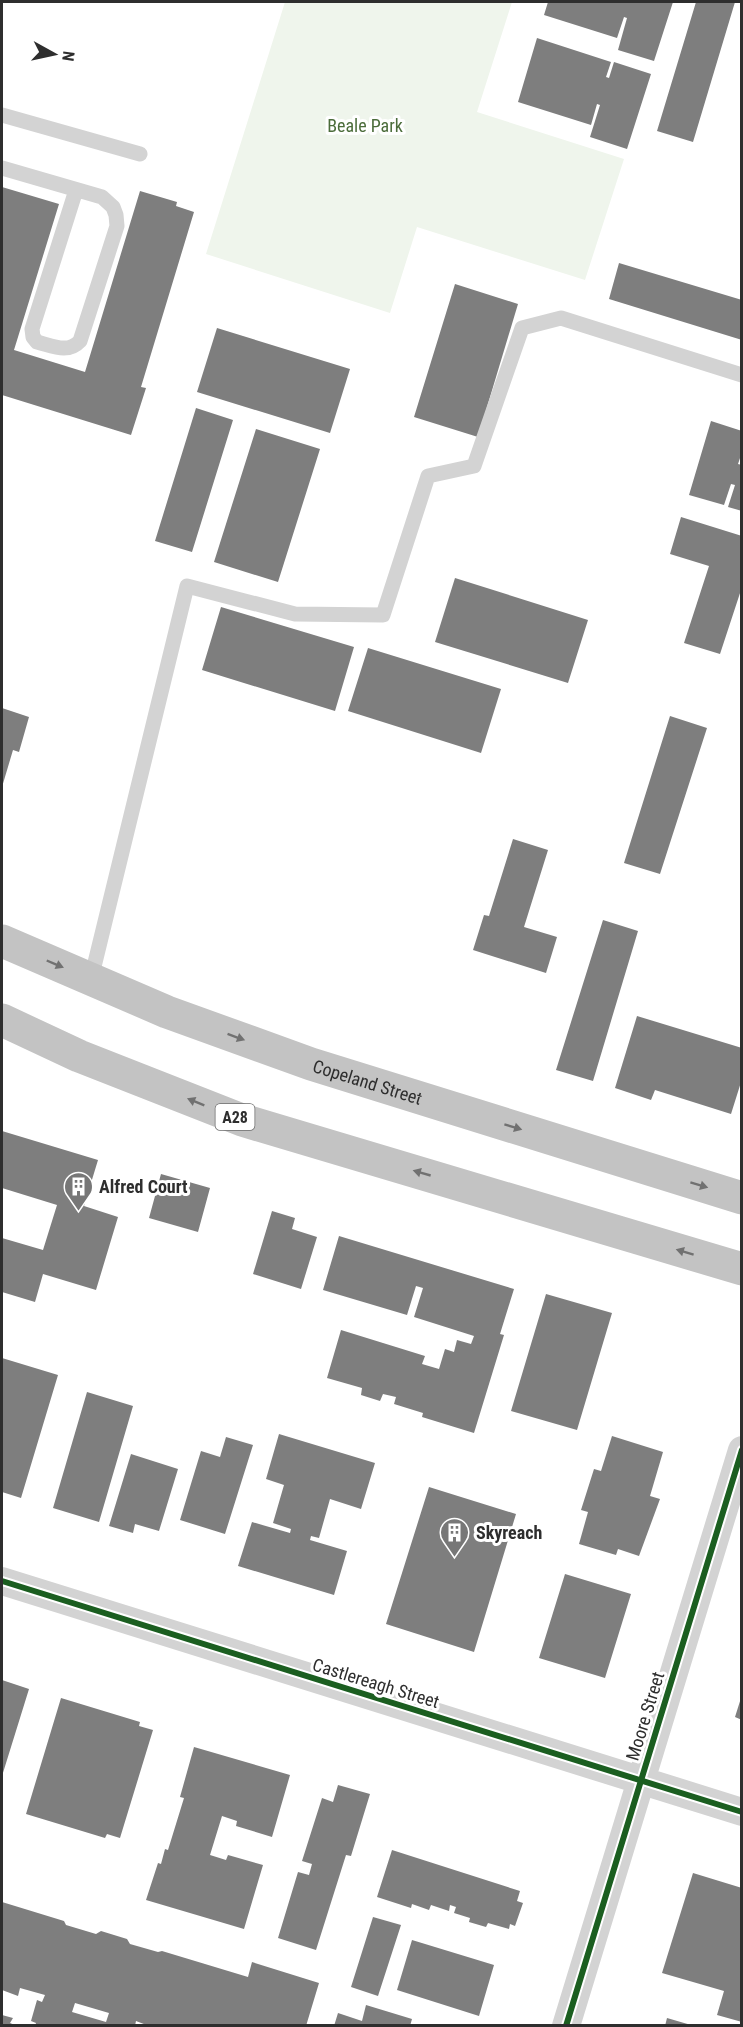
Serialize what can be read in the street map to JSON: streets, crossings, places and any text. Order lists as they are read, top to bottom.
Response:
{
  "streets": {
    "highway": ["Copeland Street", "A28"],
    "street": ["Castlereagh Street", "Moore Street"]
  },
  "crossings": [
    ["Castlereagh Street", "Moore Street"]
  ],
  "parks": ["Beale Park"],
  "places": {
    "building": ["Alfred Court", "Skyreach"]
  },
  "north": "right"
}
